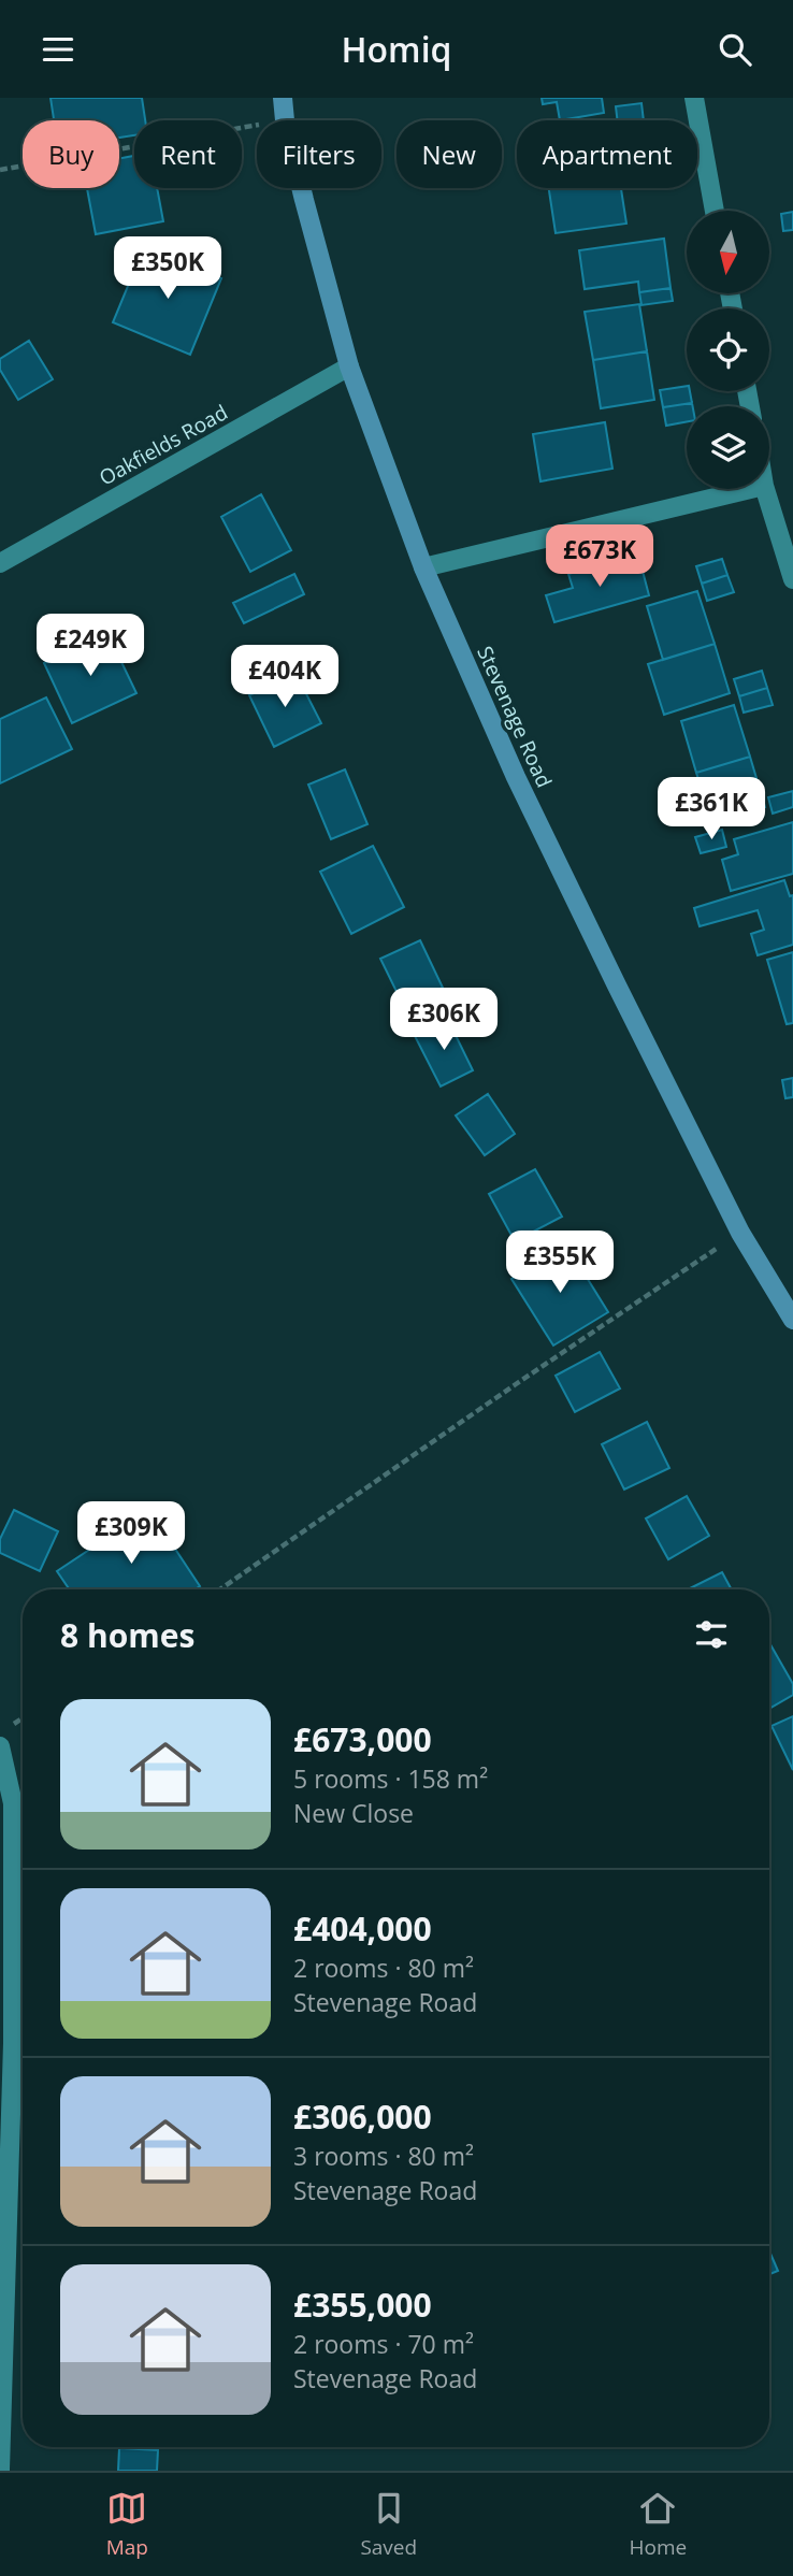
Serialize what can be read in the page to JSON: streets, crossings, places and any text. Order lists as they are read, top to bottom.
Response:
{
  "streets": {
    "main road": ["Stevenage Road"],
    "street": ["Oakfields Road"]
  },
  "crossings": [
    ["Oakfields Road", "Stevenage Road"]
  ],
  "north": "bottom",
  "page": {
    "header": "Homiq",
    "chip": [
      "Buy",
      "Rent",
      "Filters",
      "New",
      "Apartment"
    ],
    "price": [
      "£350K",
      "£673K",
      "£249K",
      "£404K",
      "£361K",
      "£306K",
      "£355K",
      "£309K"
    ],
    "heading": "8 homes",
    "list": [
      {
        "name": "£673,000",
        "note": "5 rooms · 158 m² · New Close"
      },
      {
        "name": "£404,000",
        "note": "2 rooms · 80 m² · Stevenage Road"
      },
      {
        "name": "£306,000",
        "note": "3 rooms · 80 m² · Stevenage Road"
      },
      {
        "name": "£355,000",
        "note": "2 rooms · 70 m² · Stevenage Road"
      }
    ],
    "tabs": ["Map", "Saved", "Home"]
  }
}
